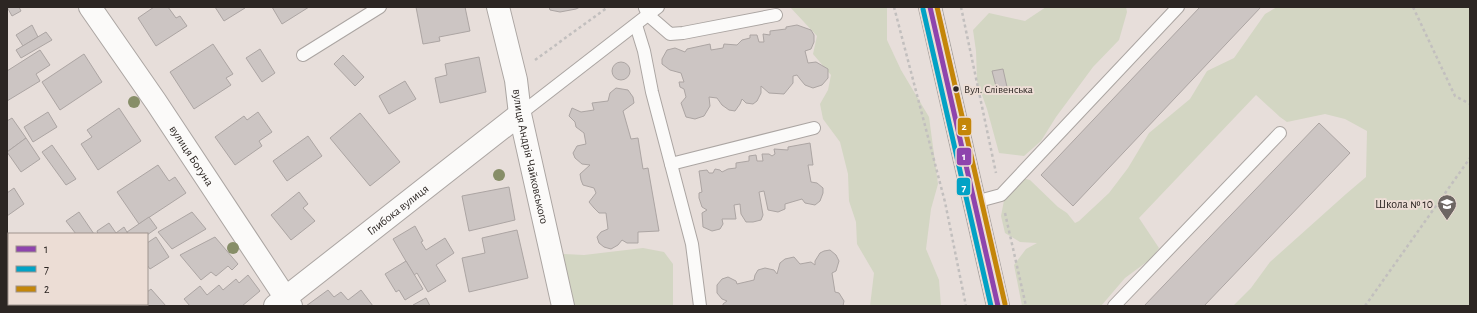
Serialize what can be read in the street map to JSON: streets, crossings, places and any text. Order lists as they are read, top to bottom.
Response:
{
  "streets": {
    "street": ["вулиця Богуна", "вулиця Андрія Чайковського", "Глибока вулиця"]
  },
  "crossings": [
    ["вулиця Богуна", "Глибока вулиця"],
    ["вулиця Андрія Чайковського", "Глибока вулиця"]
  ],
  "places": {
    "other": ["Вул. Слівенська"],
    "school or university": ["Школа № 10"]
  },
  "lines": ["transit line 1", "transit line 2", "transit line 7"],
  "legend": ["1", "7", "2"]
}
